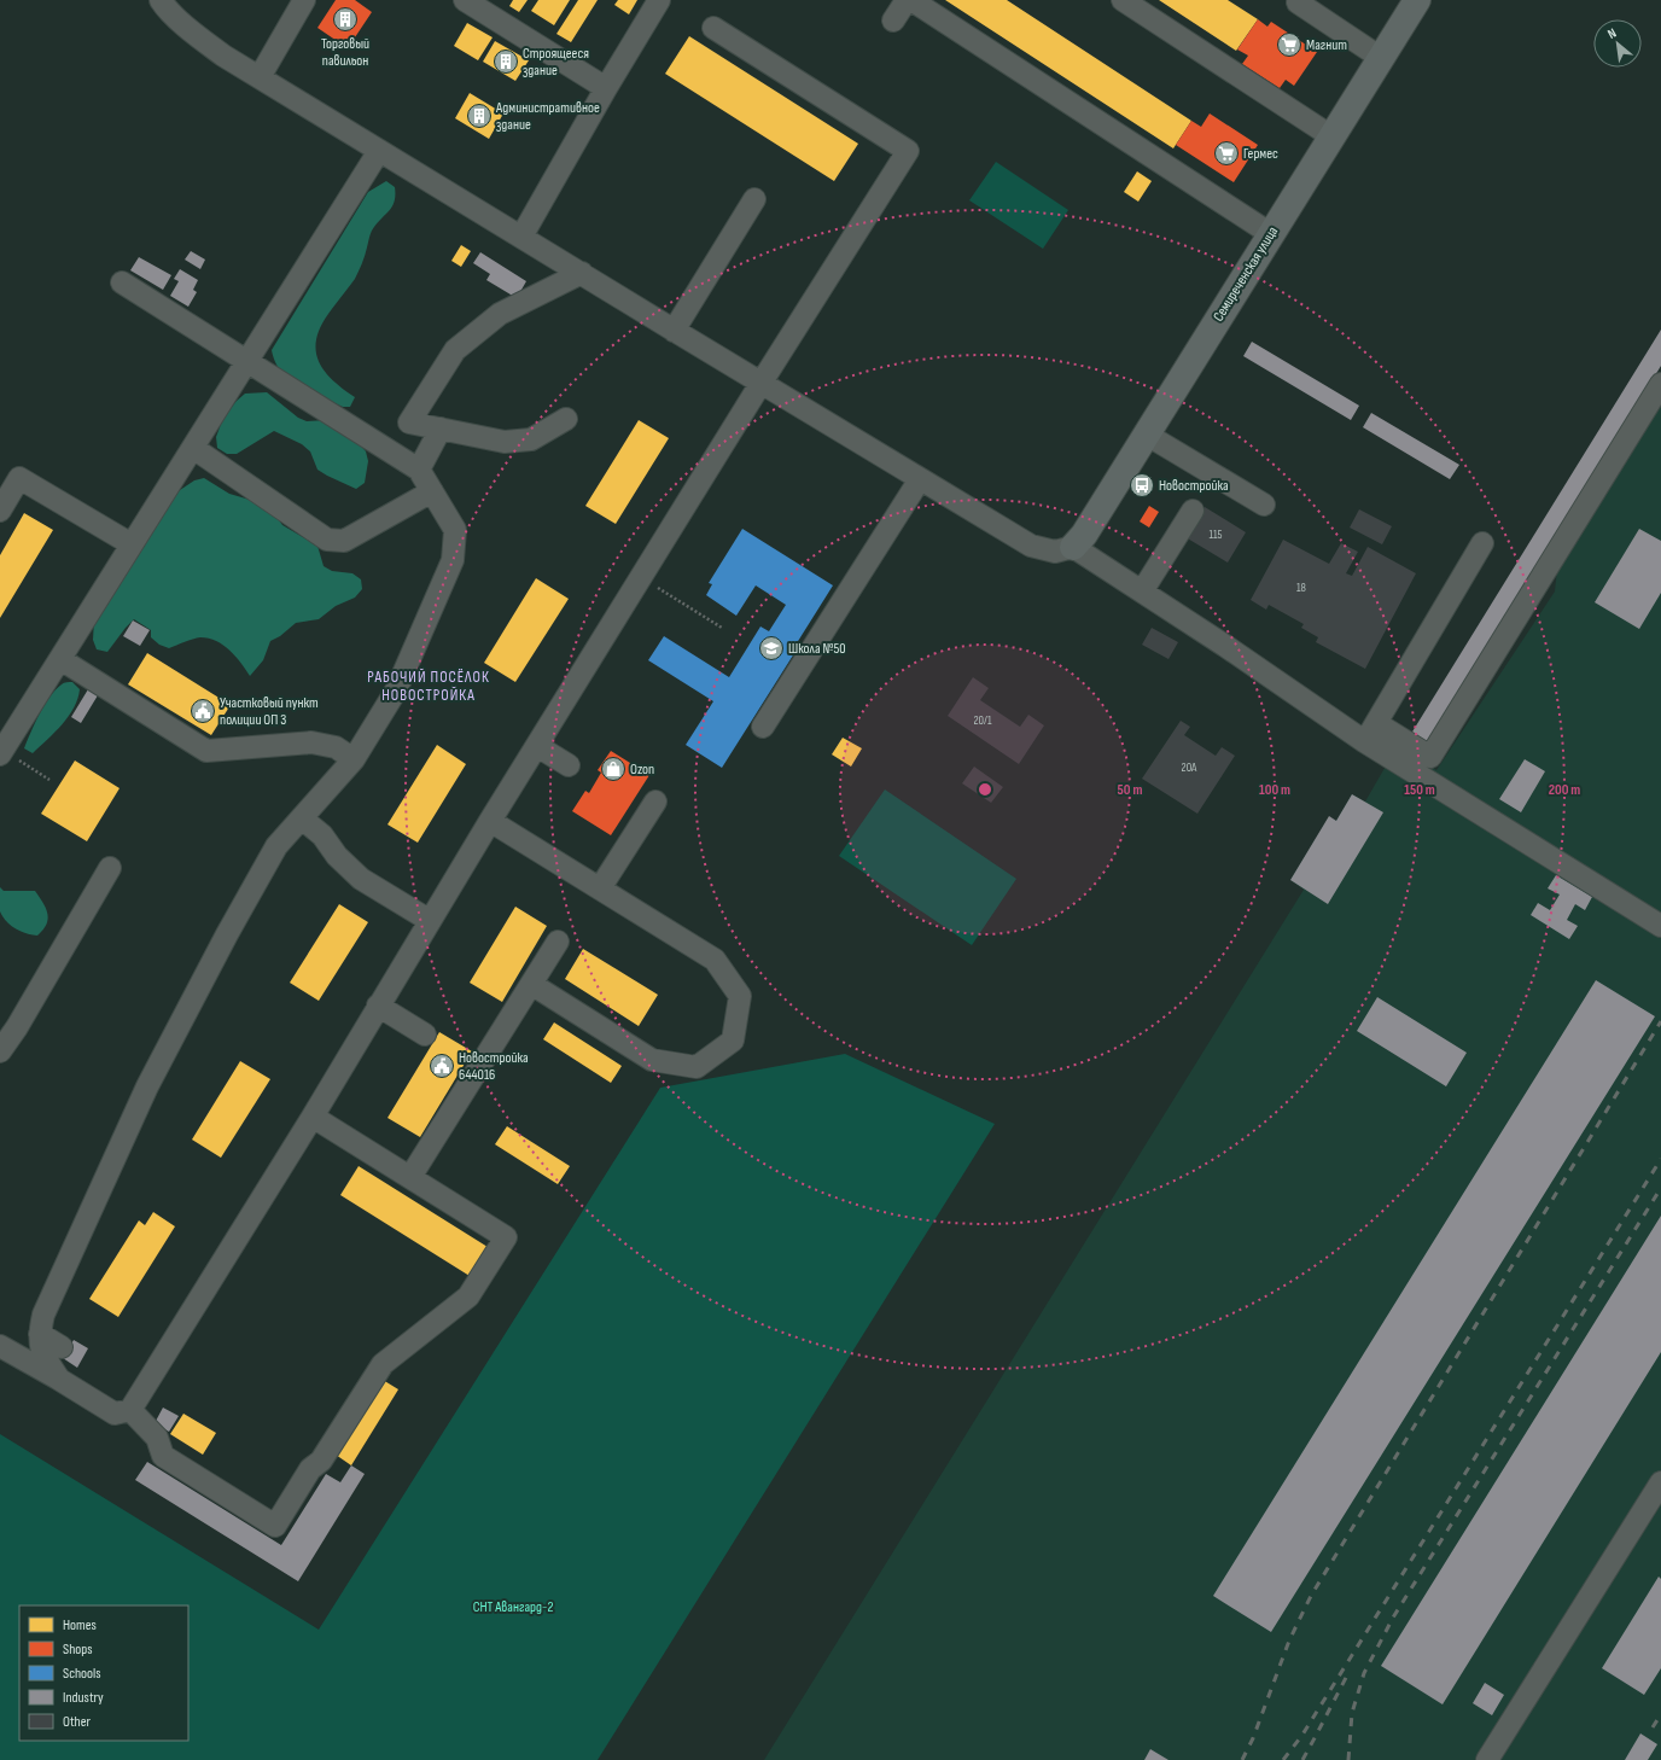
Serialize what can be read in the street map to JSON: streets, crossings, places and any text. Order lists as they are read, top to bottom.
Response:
{
  "streets": {
    "main road": ["Семиреченская улица"]
  },
  "districts": ["РАБОЧИЙ ПОСЁЛОК НОВОСТРОЙКА"],
  "parks": ["СНТ Авангард-2"],
  "places": {
    "building": ["Торговый павильон", "Строящееся здание", "Административное здание"],
    "supermarket": ["Магнит", "Гермес"],
    "bus stop": ["Новостройка"],
    "school or university": ["Школа №50"],
    "public building": ["Участковый пункт полиции ОП 3", "Новостройка 644016"],
    "shop": ["Ozon"]
  },
  "house_numbers": [
    "115",
    "18",
    "20/1",
    "20А"
  ],
  "legend": [
    "Homes",
    "Shops",
    "Schools",
    "Industry",
    "Other"
  ],
  "north": "top left",
  "rings": [
    "50 m",
    "100 m",
    "150 m",
    "200 m"
  ]
}
